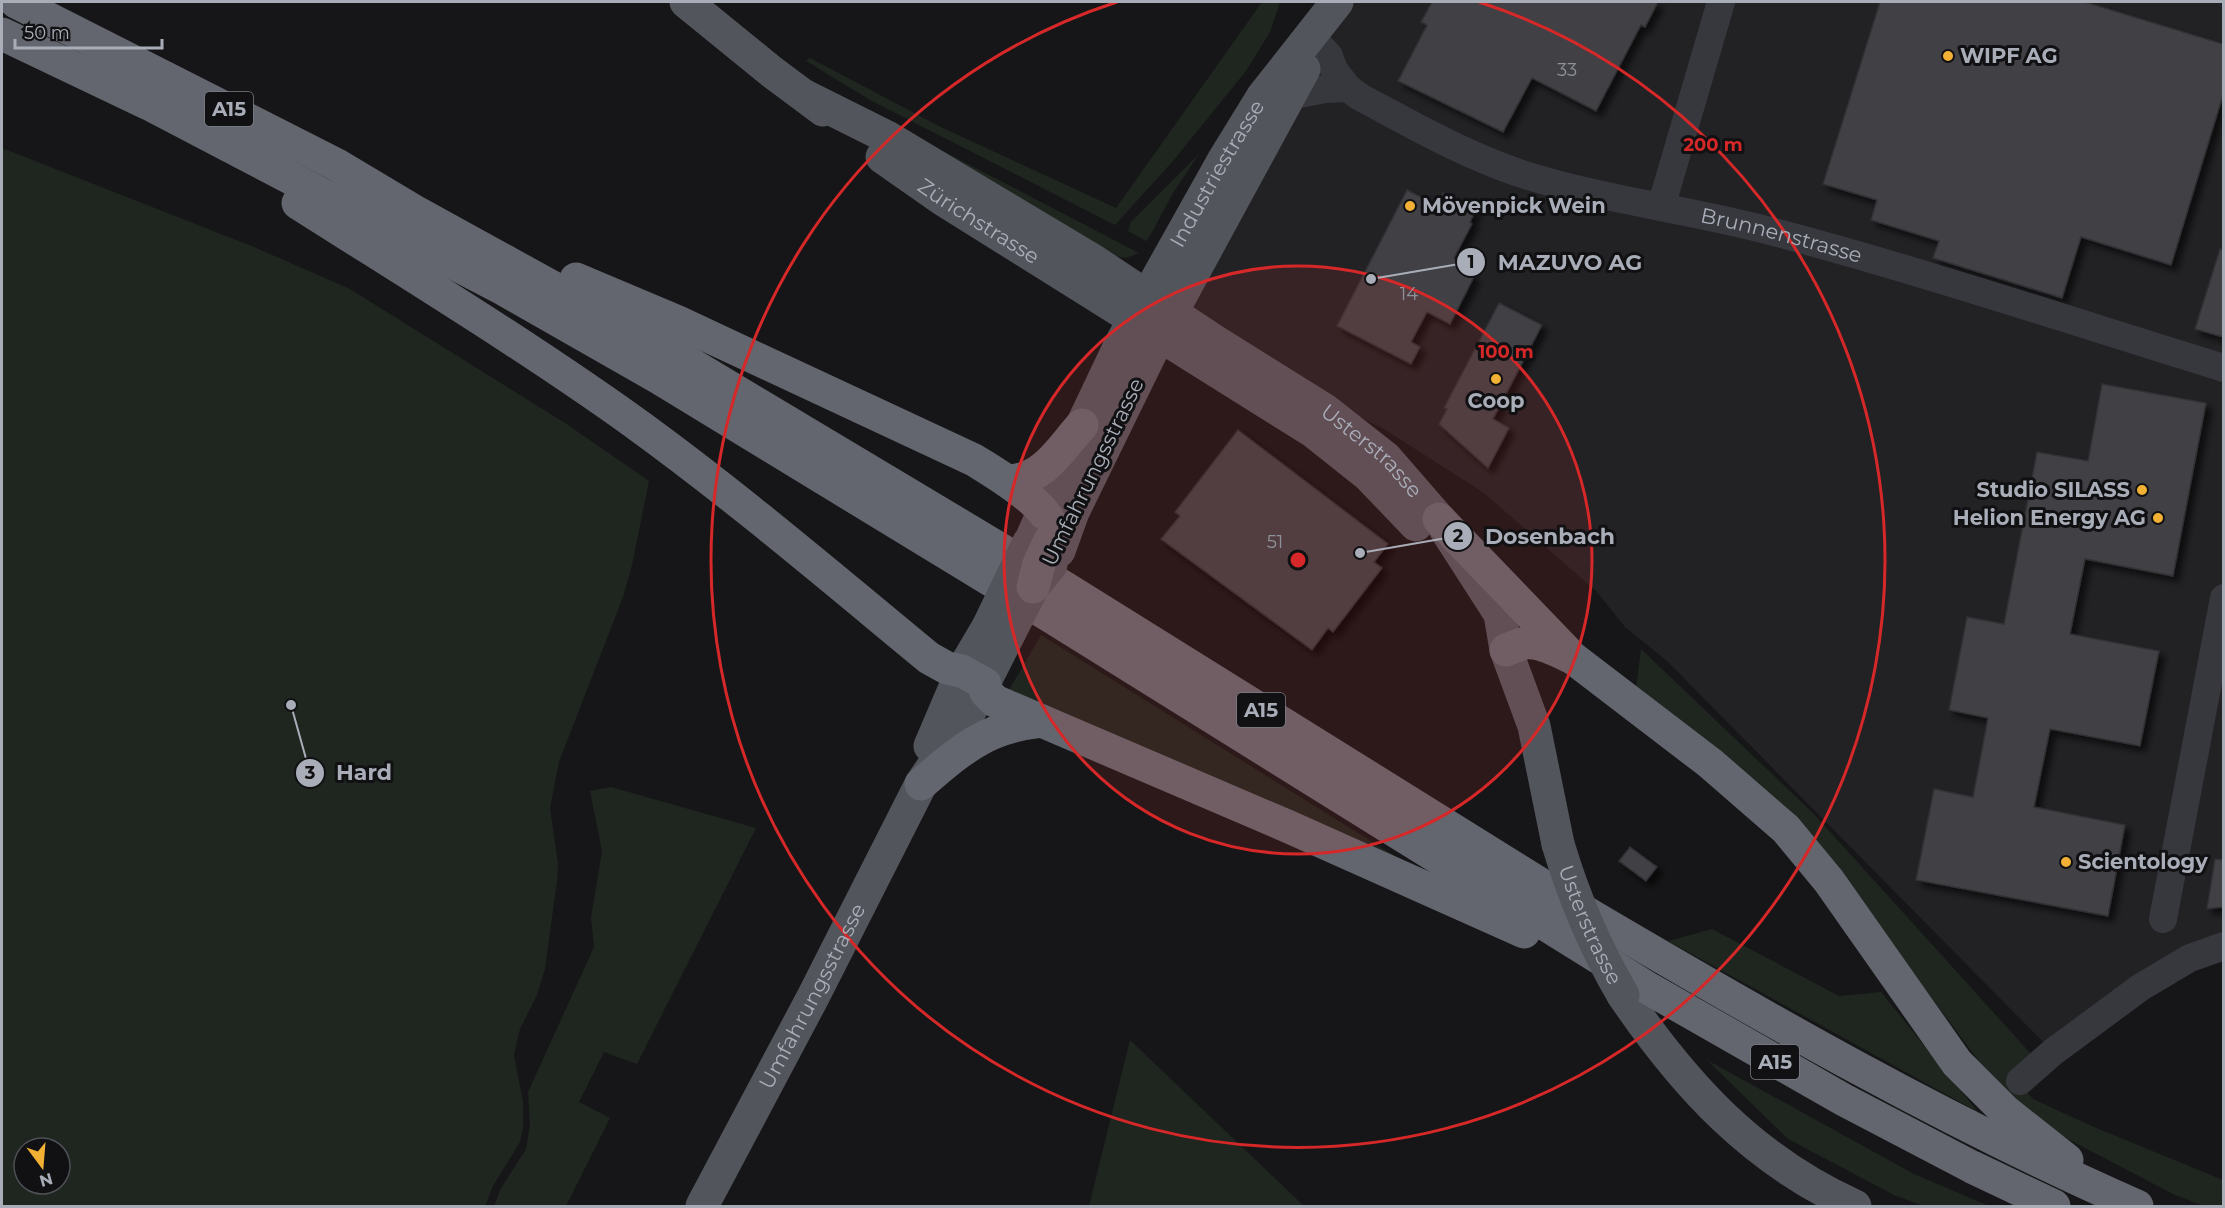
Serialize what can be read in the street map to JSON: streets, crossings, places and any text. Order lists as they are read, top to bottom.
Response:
{
  "streets": {
    "highway": ["A15"],
    "main road": [
      "Industriestrasse",
      "Zürichstrasse",
      "Usterstrasse",
      "Umfahrungsstrasse"
    ],
    "street": ["Brunnenstrasse"]
  },
  "crossings": [
    ["Industriestrasse", "Zürichstrasse"],
    ["Industriestrasse", "Brunnenstrasse"],
    ["Industriestrasse", "Usterstrasse"],
    ["Industriestrasse", "Umfahrungsstrasse"],
    ["Zürichstrasse", "Usterstrasse"],
    ["Zürichstrasse", "Umfahrungsstrasse"],
    ["Usterstrasse", "Umfahrungsstrasse"]
  ],
  "places": [
    "WIPF AG",
    "Mövenpick Wein",
    "MAZUVO AG",
    "Coop",
    "Studio SILASS",
    "Helion Energy AG",
    "Dosenbach",
    "Hard",
    "Scientology"
  ],
  "house_numbers": ["33", "14", "51"],
  "scale_bar": "50 m",
  "north": "bottom",
  "rings": ["200 m", "100 m"]
}
